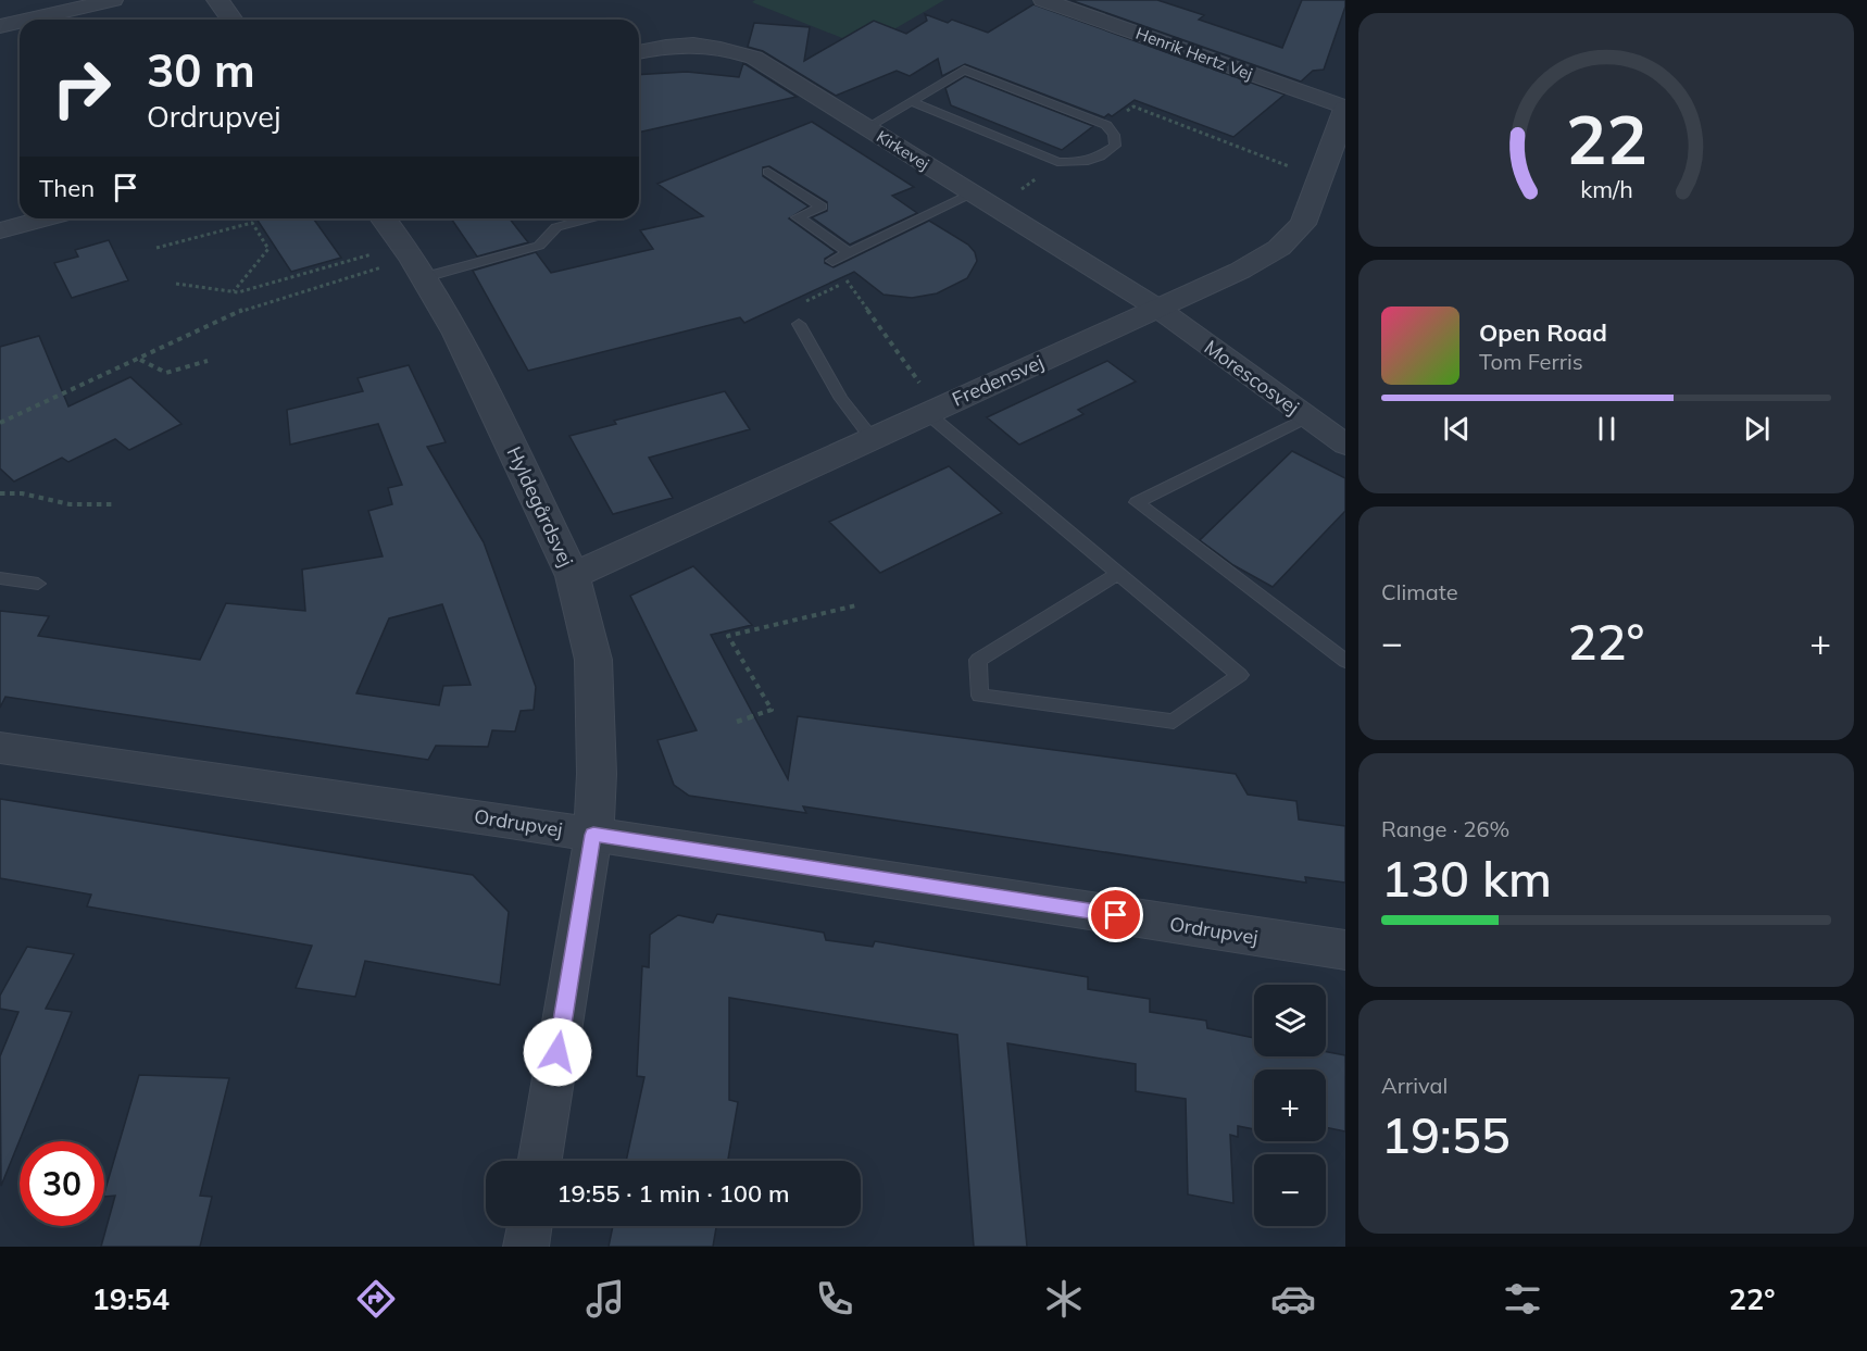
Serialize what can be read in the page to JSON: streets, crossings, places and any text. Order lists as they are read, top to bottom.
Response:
{
  "streets": {
    "street": [
      "Henrik Hertz Vej",
      "Kirkevej",
      "Morescosvej",
      "Fredensvej",
      "Hyldegårdsvej",
      "Ordrupvej"
    ]
  },
  "crossings": [
    ["Henrik Hertz Vej", "Fredensvej"],
    ["Kirkevej", "Morescosvej"],
    ["Kirkevej", "Fredensvej"],
    ["Morescosvej", "Fredensvej"],
    ["Fredensvej", "Hyldegårdsvej"],
    ["Hyldegårdsvej", "Ordrupvej"]
  ],
  "page": {
    "turn": ["30 m", "Ordrupvej"],
    "then": "Then",
    "song": ["Open Road", "Tom Ferris"],
    "tile": [
      "Climate",
      ["Range · 26%", "130 km"],
      ["Arrival", "19:55"]
    ],
    "heat": ["−", "22°", "+"],
    "map_buttons": ["+", "−"],
    "limit": "30",
    "trip": "19:55 · 1 min · 100 m",
    "tabs": ["19:54", "22°"],
    "gauge": ["22", "km/h"]
  }
}
